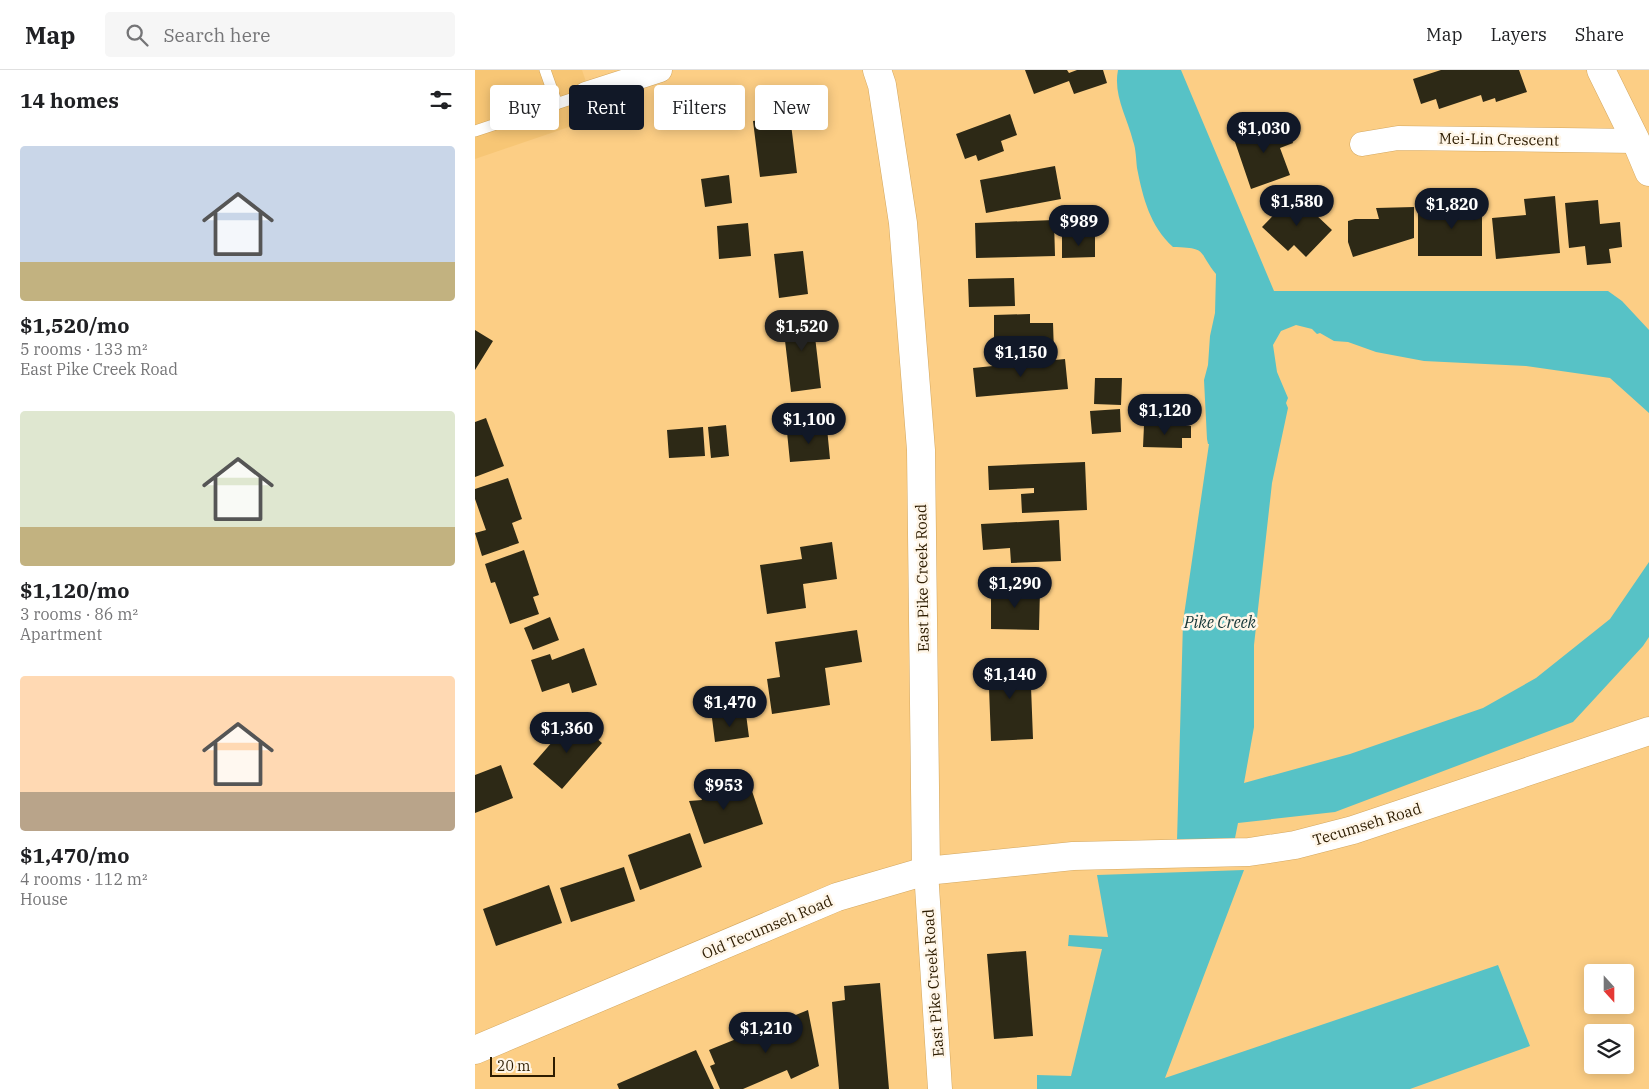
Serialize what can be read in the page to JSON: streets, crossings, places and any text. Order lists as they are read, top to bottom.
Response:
{
  "streets": {
    "main road": ["East Pike Creek Road", "Tecumseh Road", "Old Tecumseh Road"],
    "street": ["Mei-Lin Crescent"]
  },
  "crossings": [
    ["East Pike Creek Road", "Old Tecumseh Road"],
    ["Tecumseh Road", "Old Tecumseh Road"]
  ],
  "water": ["Pike Creek"],
  "scale_bar": "20 m",
  "north": "bottom",
  "page": {
    "header": "Map",
    "search": "Search here",
    "nav": ["Map", "Layers", "Share"],
    "heading": "14 homes",
    "chip": [
      "Buy",
      "Rent",
      "Filters",
      "New"
    ],
    "price": [
      "$1,030",
      "$1,580",
      "$1,820",
      "$989",
      "$1,520",
      "$1,150",
      "$1,120",
      "$1,100",
      "$1,290",
      "$1,140",
      "$1,470",
      "$1,360",
      "$953",
      "$1,210"
    ],
    "list": [
      {
        "name": "$1,520/mo",
        "note": "5 rooms · 133 m² · East Pike Creek Road"
      },
      {
        "name": "$1,120/mo",
        "note": "3 rooms · 86 m² · Apartment"
      },
      {
        "name": "$1,470/mo",
        "note": "4 rooms · 112 m² · House"
      }
    ],
    "scale": "20 m"
  }
}
